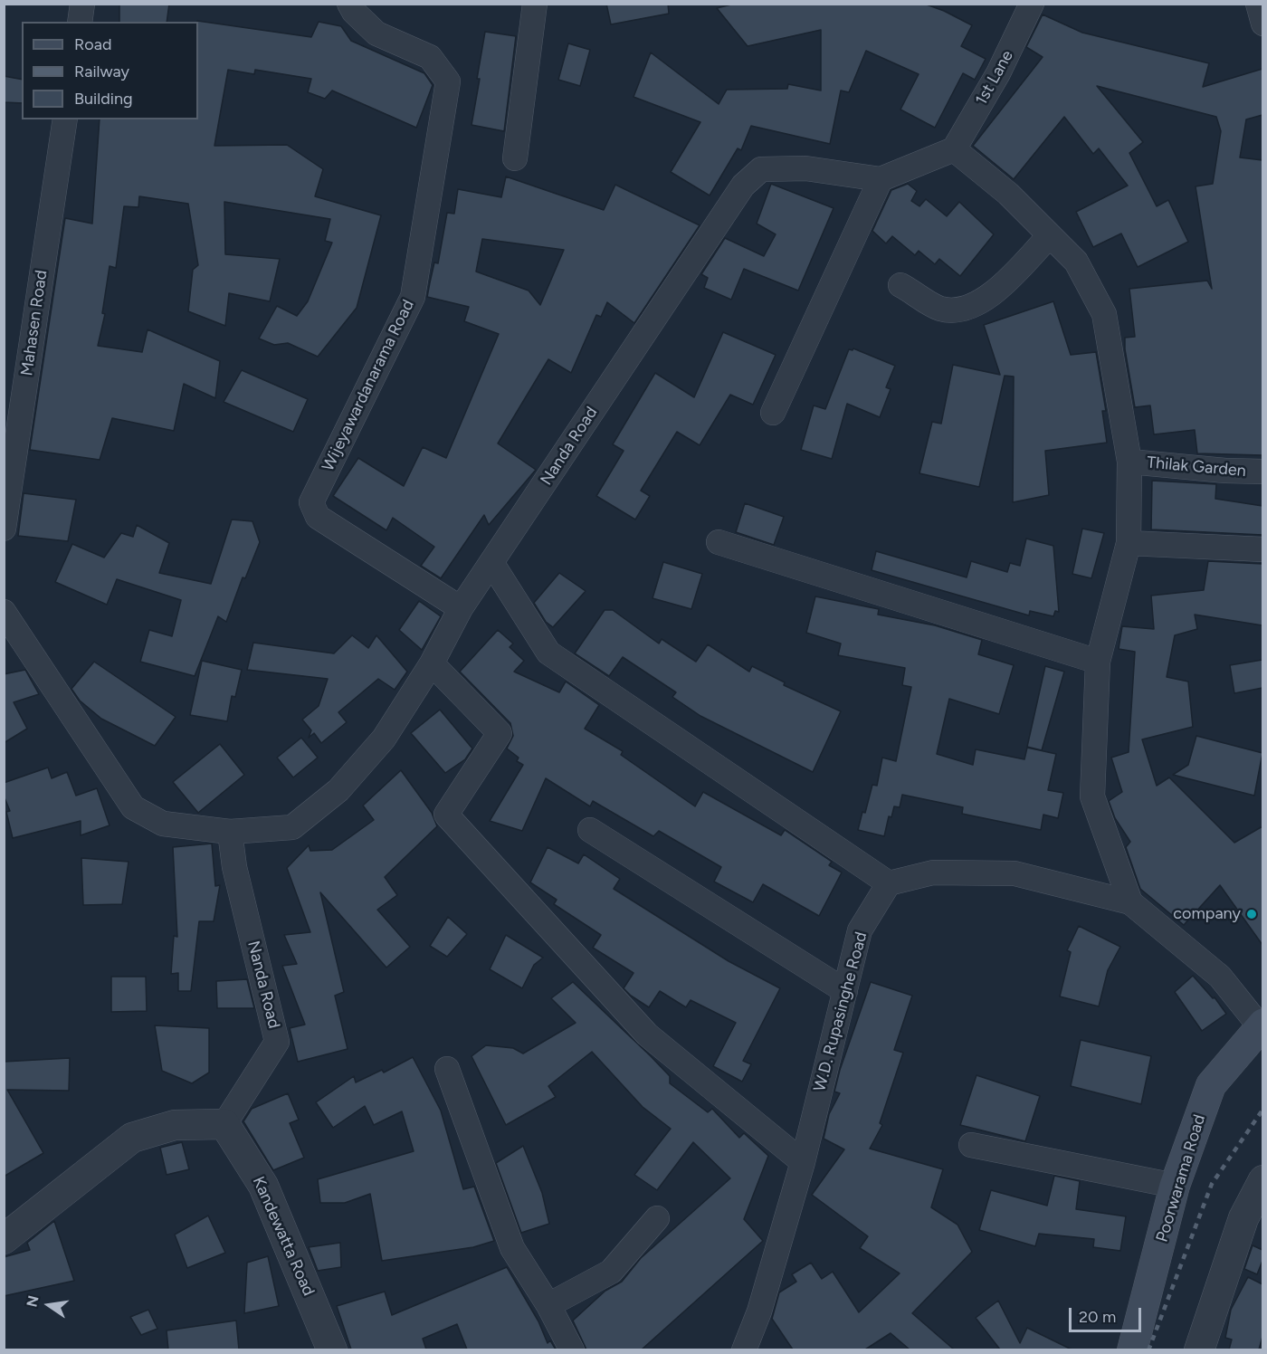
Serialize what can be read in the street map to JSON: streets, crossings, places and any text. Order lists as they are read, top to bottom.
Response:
{
  "streets": {
    "main road": ["Poorwarama Road"],
    "street": [
      "1st Lane",
      "Mahasen Road",
      "Wijeyawardanarama Road",
      "Nanda Road",
      "Thilak Garden",
      "W.D. Rupasinghe Road",
      "Kandewatta Road"
    ]
  },
  "crossings": [
    ["Wijeyawardanarama Road", "Nanda Road"],
    ["Nanda Road", "Kandewatta Road"]
  ],
  "places": ["company"],
  "legend": ["Road", "Railway", "Building"],
  "scale_bar": "20 m",
  "north": "left"
}
